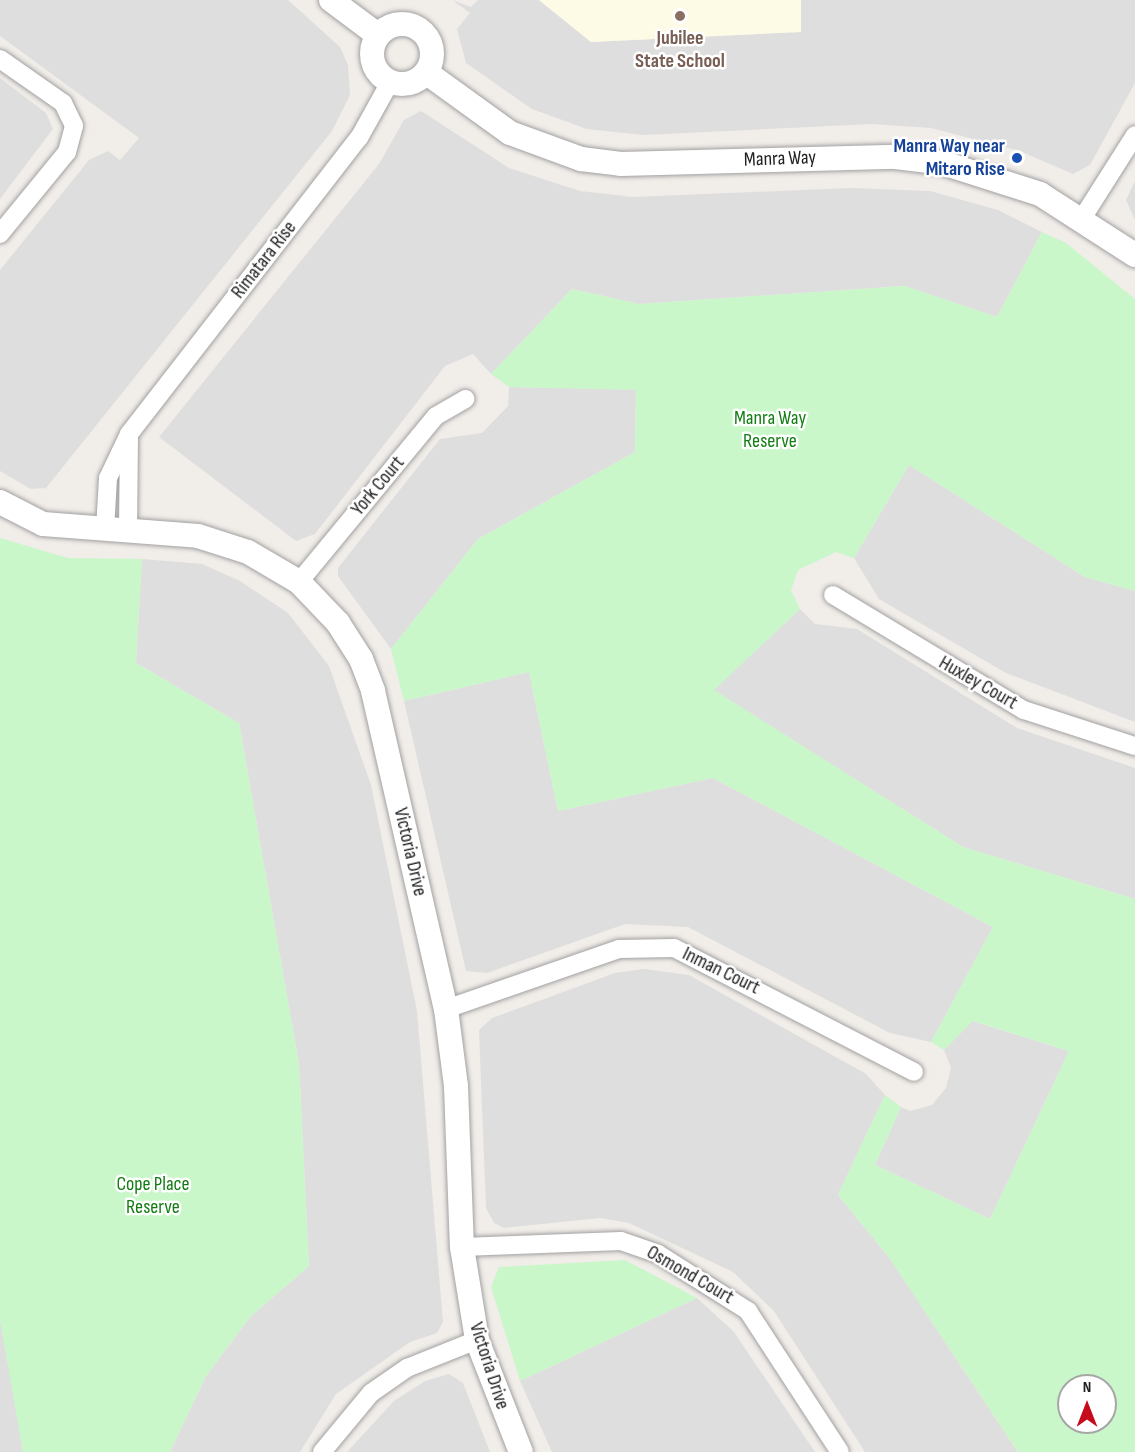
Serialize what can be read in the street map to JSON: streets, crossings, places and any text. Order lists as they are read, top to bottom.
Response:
{
  "streets": {
    "street": [
      "Manra Way",
      "Rimatara Rise",
      "York Court",
      "Huxley Court",
      "Victoria Drive",
      "Inman Court",
      "Osmond Court"
    ]
  },
  "crossings": [
    ["Manra Way", "Rimatara Rise"],
    ["Rimatara Rise", "Victoria Drive"],
    ["York Court", "Victoria Drive"],
    ["Victoria Drive", "Inman Court"],
    ["Victoria Drive", "Osmond Court"]
  ],
  "parks": ["Manra Way Reserve", "Cope Place Reserve"],
  "places": ["Jubilee State School", "Manra Way near Mitaro Rise"],
  "north": "top"
}
